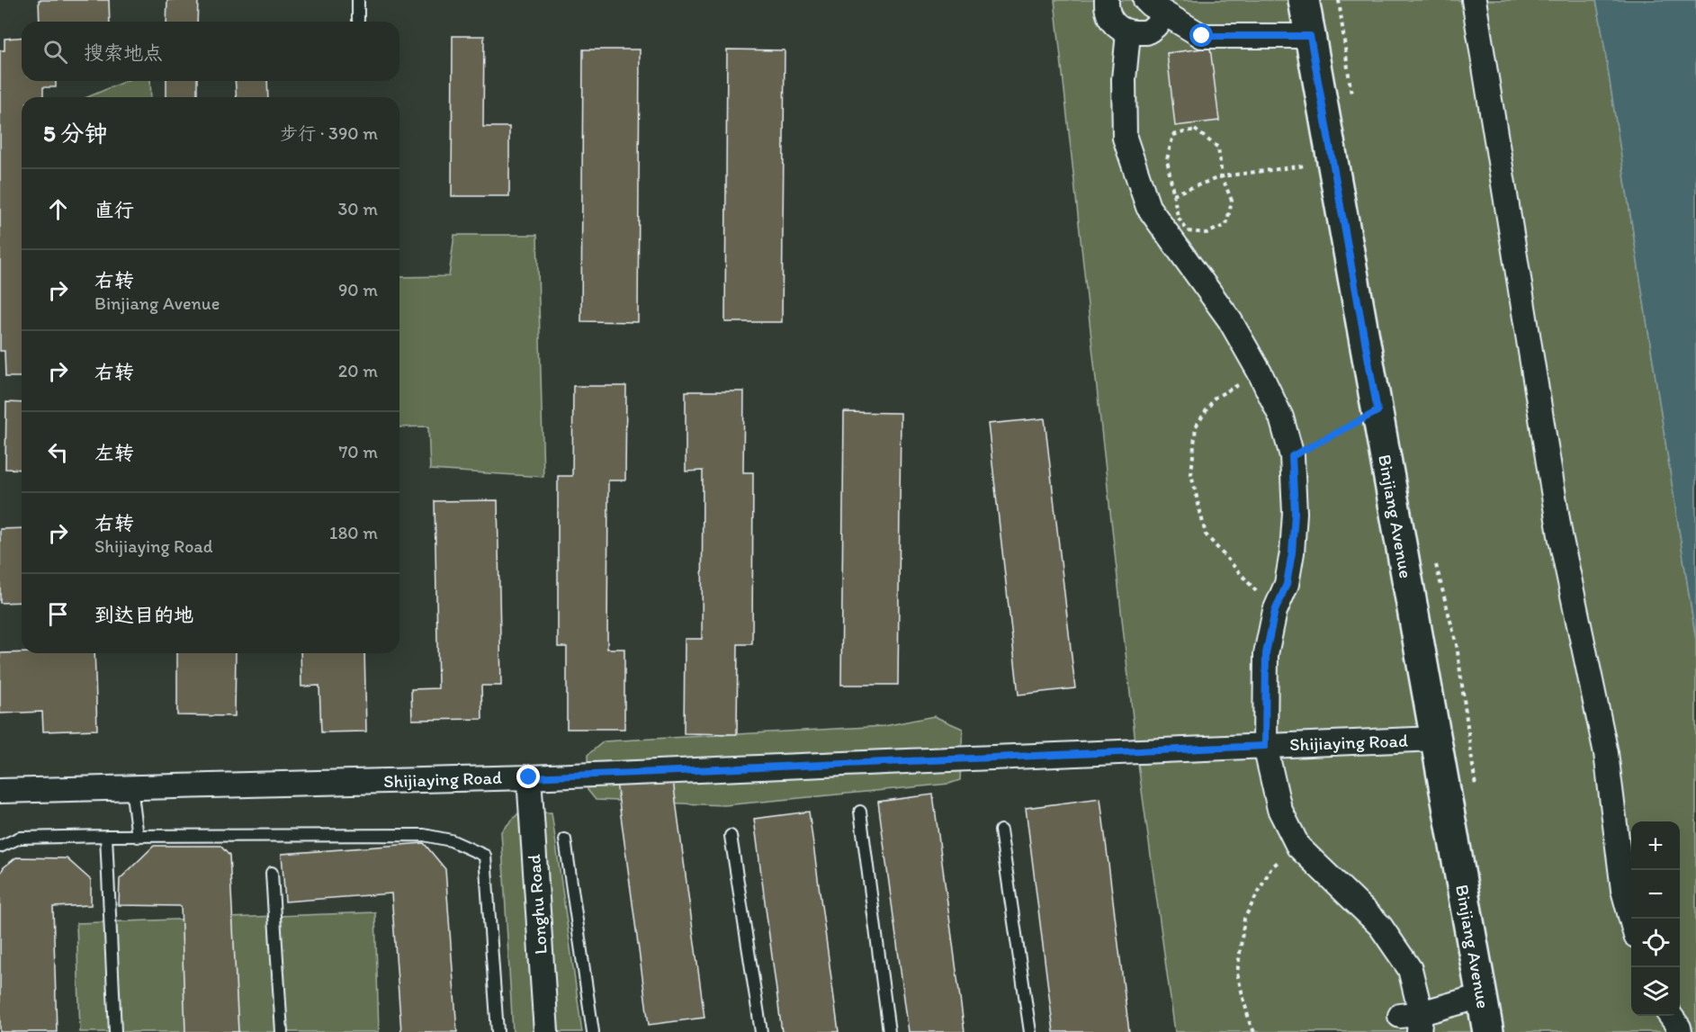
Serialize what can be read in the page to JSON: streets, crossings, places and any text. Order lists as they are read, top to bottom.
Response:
{
  "streets": {
    "street": ["Binjiang Avenue", "Shijiaying Road", "Longhu Road"]
  },
  "crossings": [
    ["Binjiang Avenue", "Shijiaying Road"],
    ["Shijiaying Road", "Longhu Road"]
  ],
  "page": {
    "search": "搜索地点",
    "heading": ["5 分钟", "步行 · 390 m"],
    "list": [
      ["直行", "30 m"],
      ["右转", "Binjiang Avenue", "90 m"],
      ["右转", "20 m"],
      ["左转", "70 m"],
      ["右转", "Shijiaying Road", "180 m"],
      "到达目的地"
    ],
    "map_buttons": ["+", "−"]
  }
}
